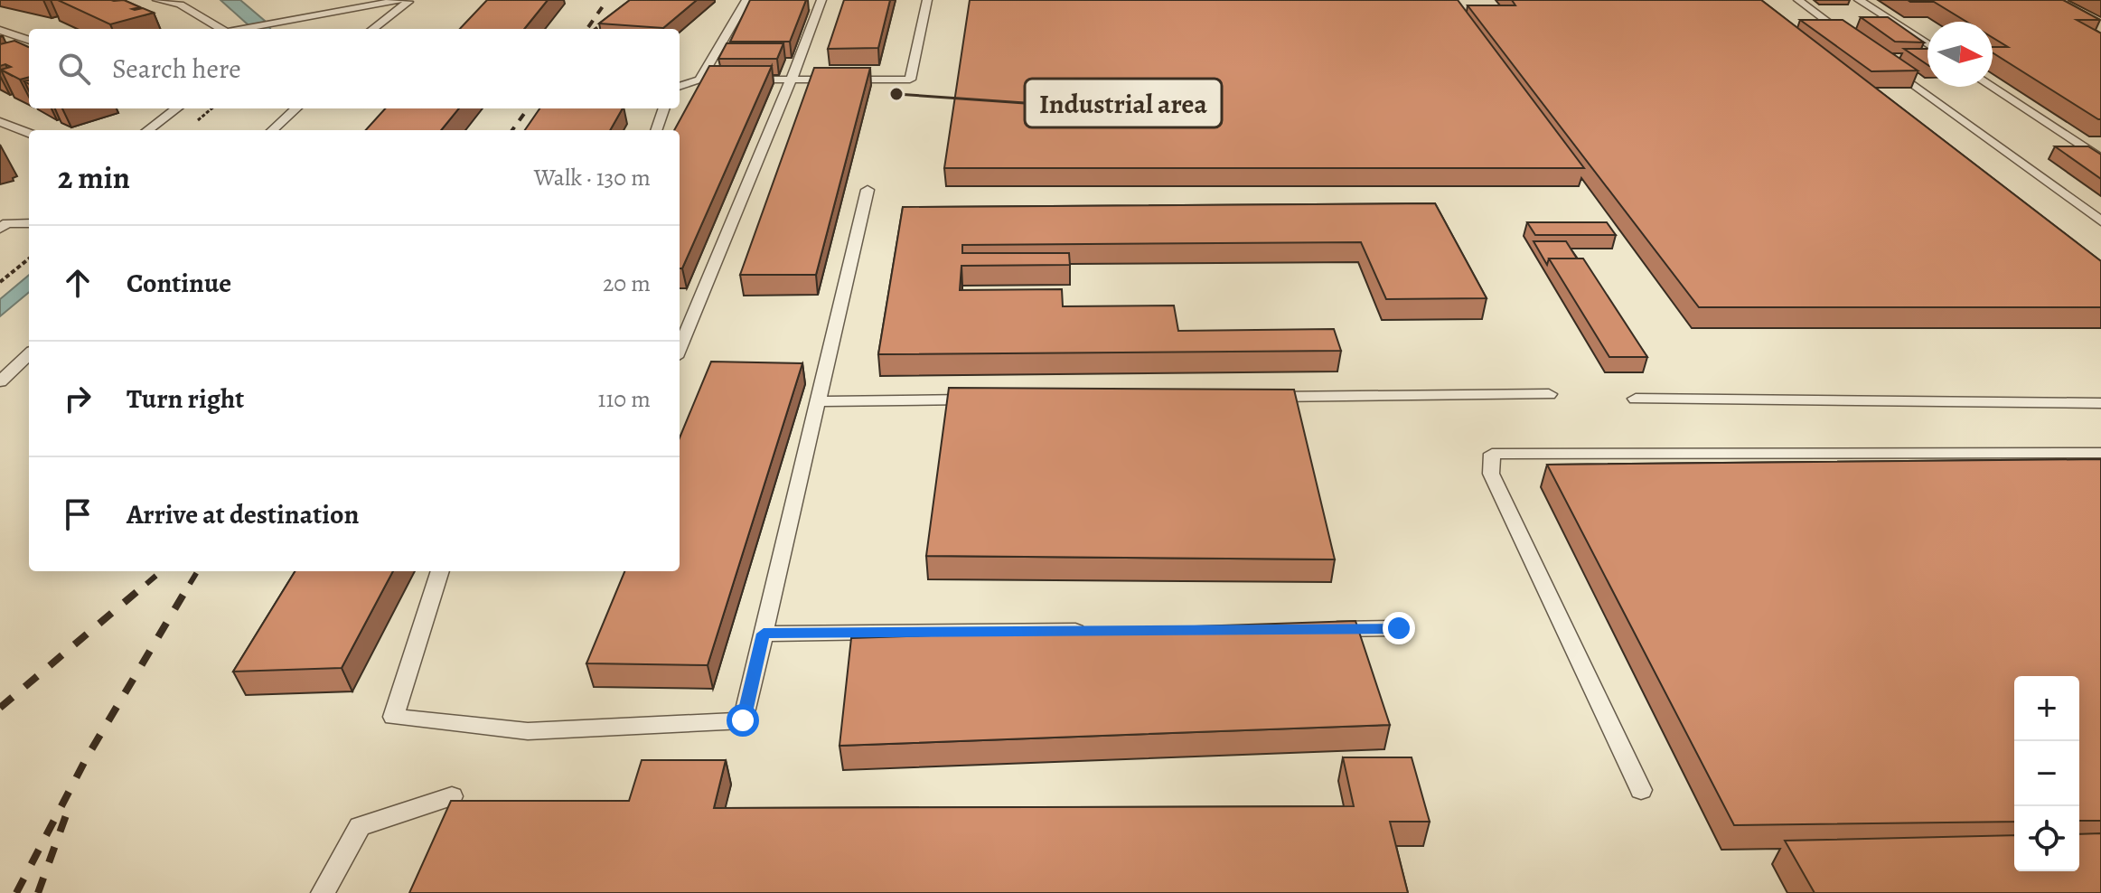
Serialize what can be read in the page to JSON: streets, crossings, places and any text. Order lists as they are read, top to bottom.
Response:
{
  "places": ["Industrial area"],
  "north": "right",
  "page": {
    "search": "Search here",
    "heading": ["2 min", "Walk · 130 m"],
    "list": [
      ["Continue", "20 m"],
      ["Turn right", "110 m"],
      "Arrive at destination"
    ],
    "map_buttons": ["+", "−"]
  }
}
